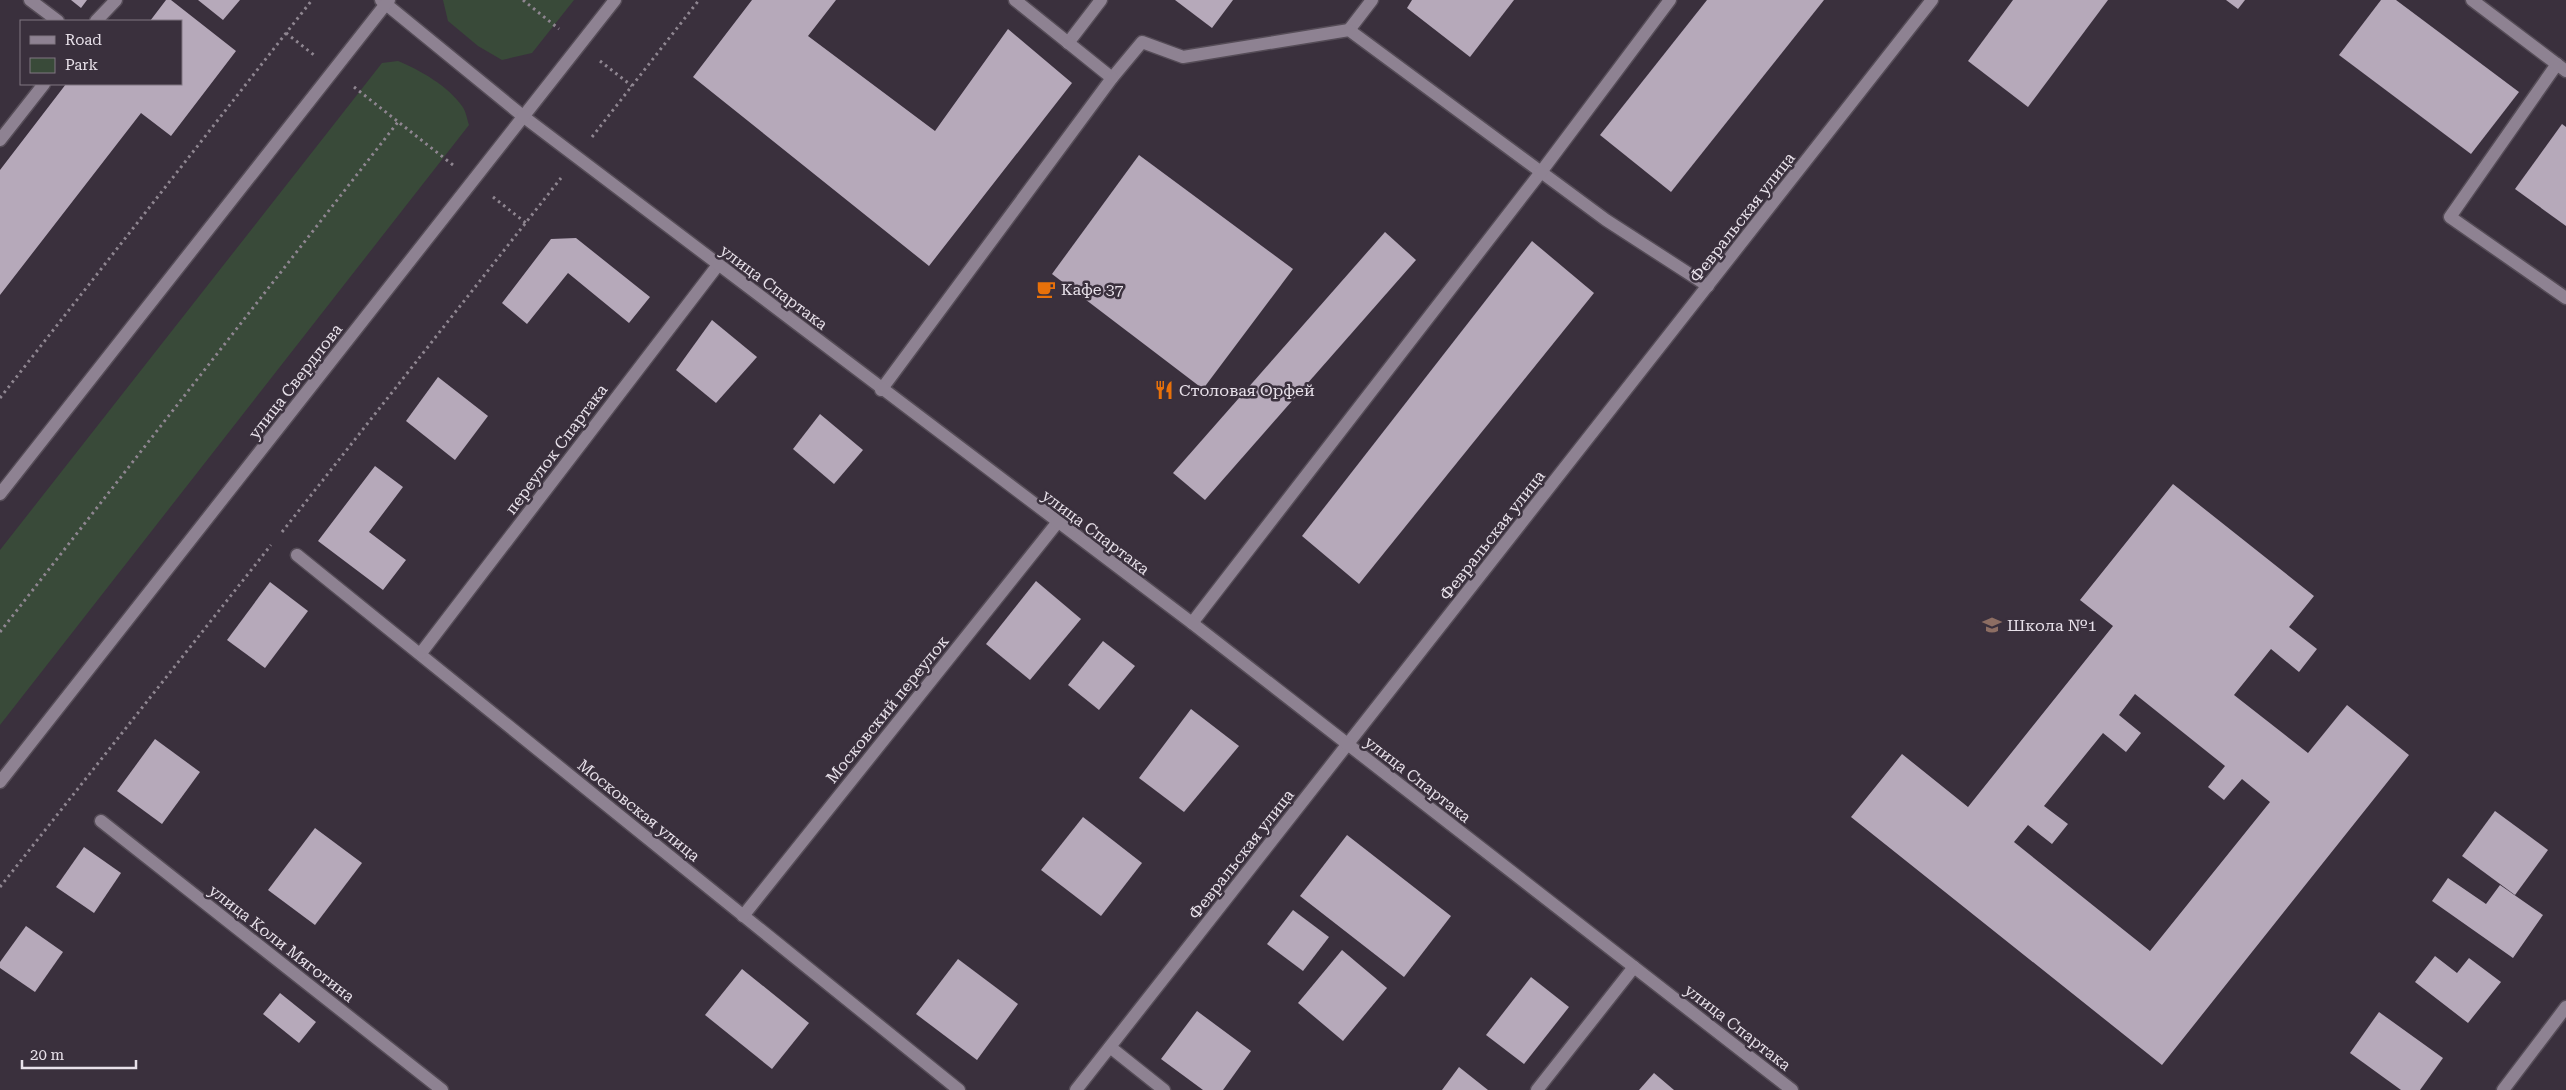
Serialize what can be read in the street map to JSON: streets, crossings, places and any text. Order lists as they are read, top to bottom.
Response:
{
  "streets": {
    "street": [
      "Февральская улица",
      "улица Спартака",
      "улица Свердлова",
      "переулок Спартака",
      "Московский переулок",
      "Московская улица",
      "улица Коли Мяготина"
    ]
  },
  "crossings": [
    ["Февральская улица", "улица Спартака"],
    ["улица Спартака", "улица Свердлова"],
    ["улица Спартака", "переулок Спартака"],
    ["улица Спартака", "Московский переулок"],
    ["переулок Спартака", "Московская улица"],
    ["Московский переулок", "Московская улица"]
  ],
  "places": {
    "cafe": ["Кафе 37"],
    "restaurant": ["Столовая Орфей"],
    "school or university": ["Школа №1"]
  },
  "legend": ["Road", "Park"],
  "scale_bar": "20 m"
}
